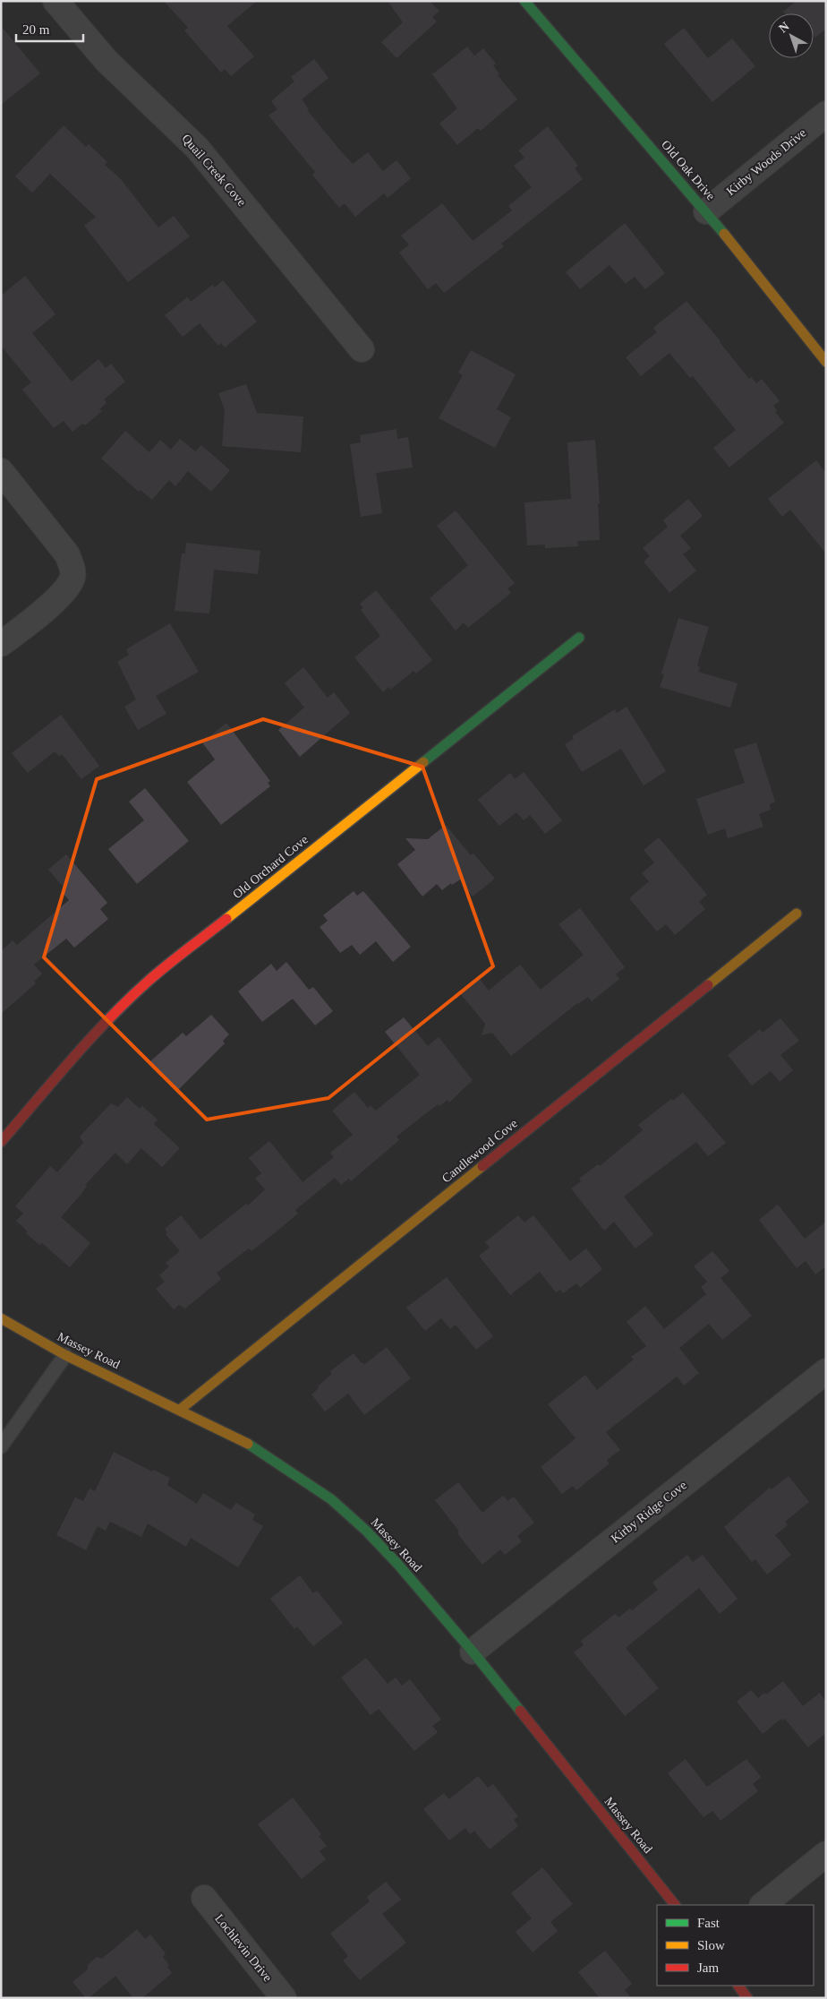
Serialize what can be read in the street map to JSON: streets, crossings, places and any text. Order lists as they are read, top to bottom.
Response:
{
  "streets": {
    "street": [
      "Kirby Woods Drive",
      "Quail Creek Cove",
      "Old Oak Drive",
      "Old Orchard Cove",
      "Candlewood Cove",
      "Massey Road",
      "Kirby Ridge Cove",
      "Lochlevin Drive"
    ]
  },
  "crossings": [
    ["Kirby Woods Drive", "Old Oak Drive"],
    ["Candlewood Cove", "Massey Road"],
    ["Massey Road", "Kirby Ridge Cove"]
  ],
  "legend": ["Fast", "Slow", "Jam"],
  "scale_bar": "20 m",
  "north": "top left"
}
